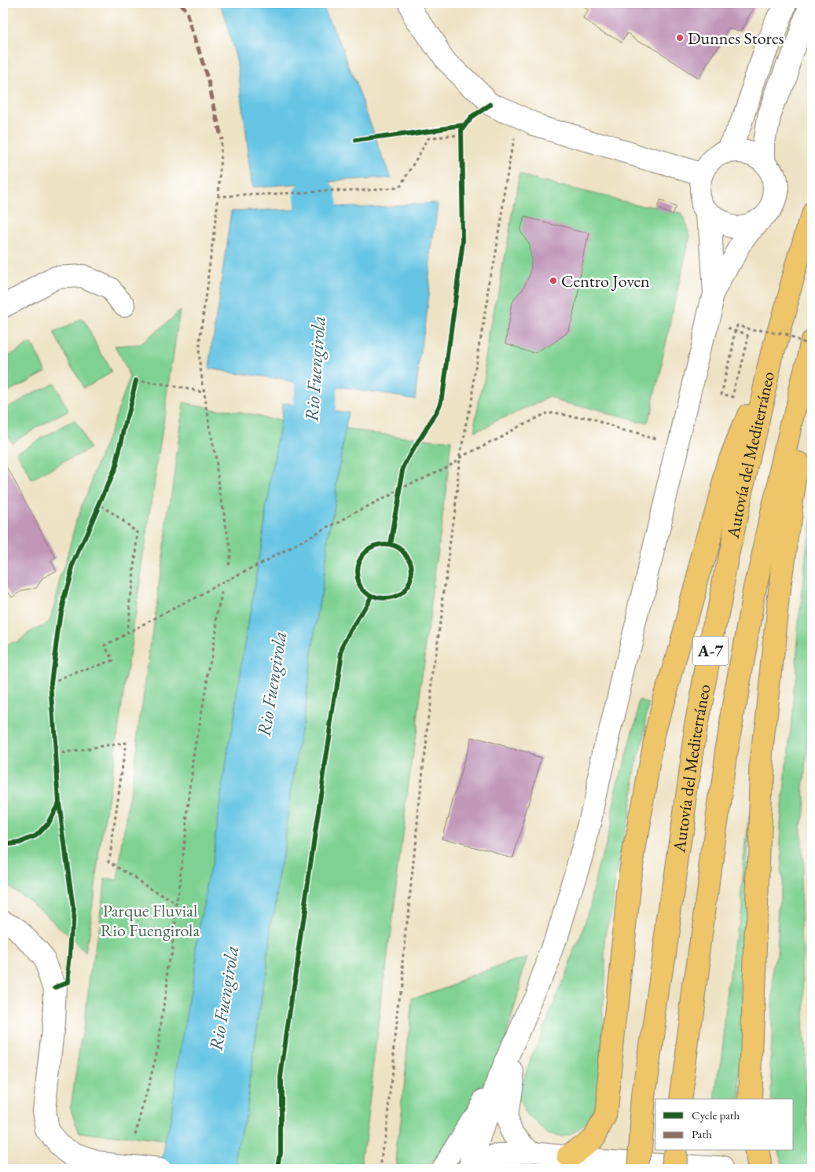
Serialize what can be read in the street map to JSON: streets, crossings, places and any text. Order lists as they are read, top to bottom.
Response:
{
  "streets": {
    "highway": ["Autovía del Mediterráneo", "A-7"]
  },
  "water": ["Rio Fuengirola"],
  "parks": ["Parque Fluvial Rio Fuengirola"],
  "places": ["Dunnes Stores", "Centro Joven"],
  "legend": ["Cycle path", "Path"]
}
